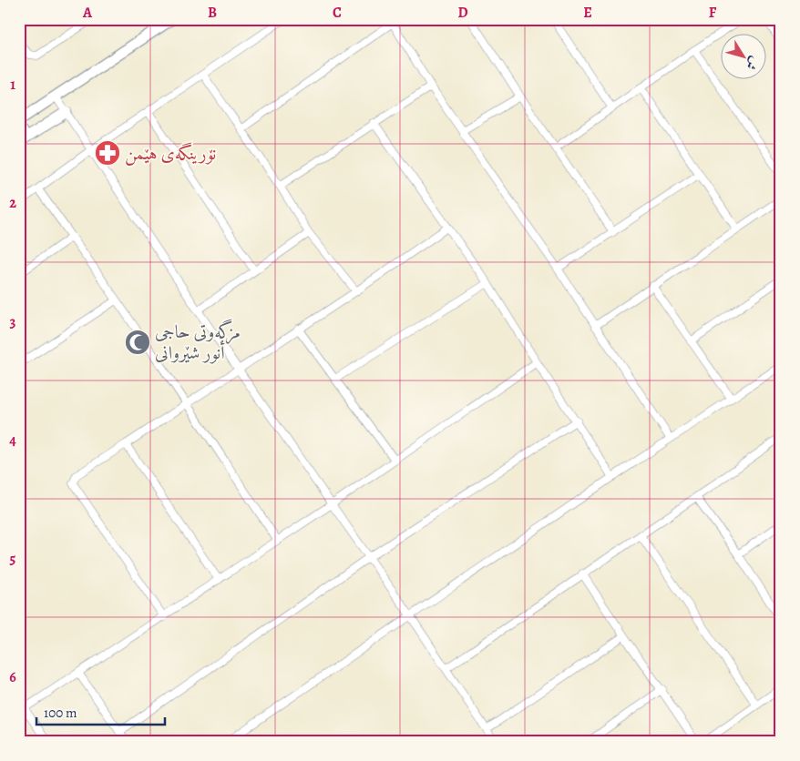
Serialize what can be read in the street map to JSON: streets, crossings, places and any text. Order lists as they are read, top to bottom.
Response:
{
  "places": {
    "pharmacy": ["نۆرینگه‌ی هێمن"],
    "mosque": ["مزگەوتی حاجی أنور شێروانی"]
  },
  "scale_bar": "100 m",
  "north": "bottom right",
  "grid": {
    "columns": [
      "A",
      "B",
      "C",
      "D",
      "E",
      "F"
    ],
    "rows": [
      "1",
      "2",
      "3",
      "4",
      "5",
      "6"
    ]
  }
}
